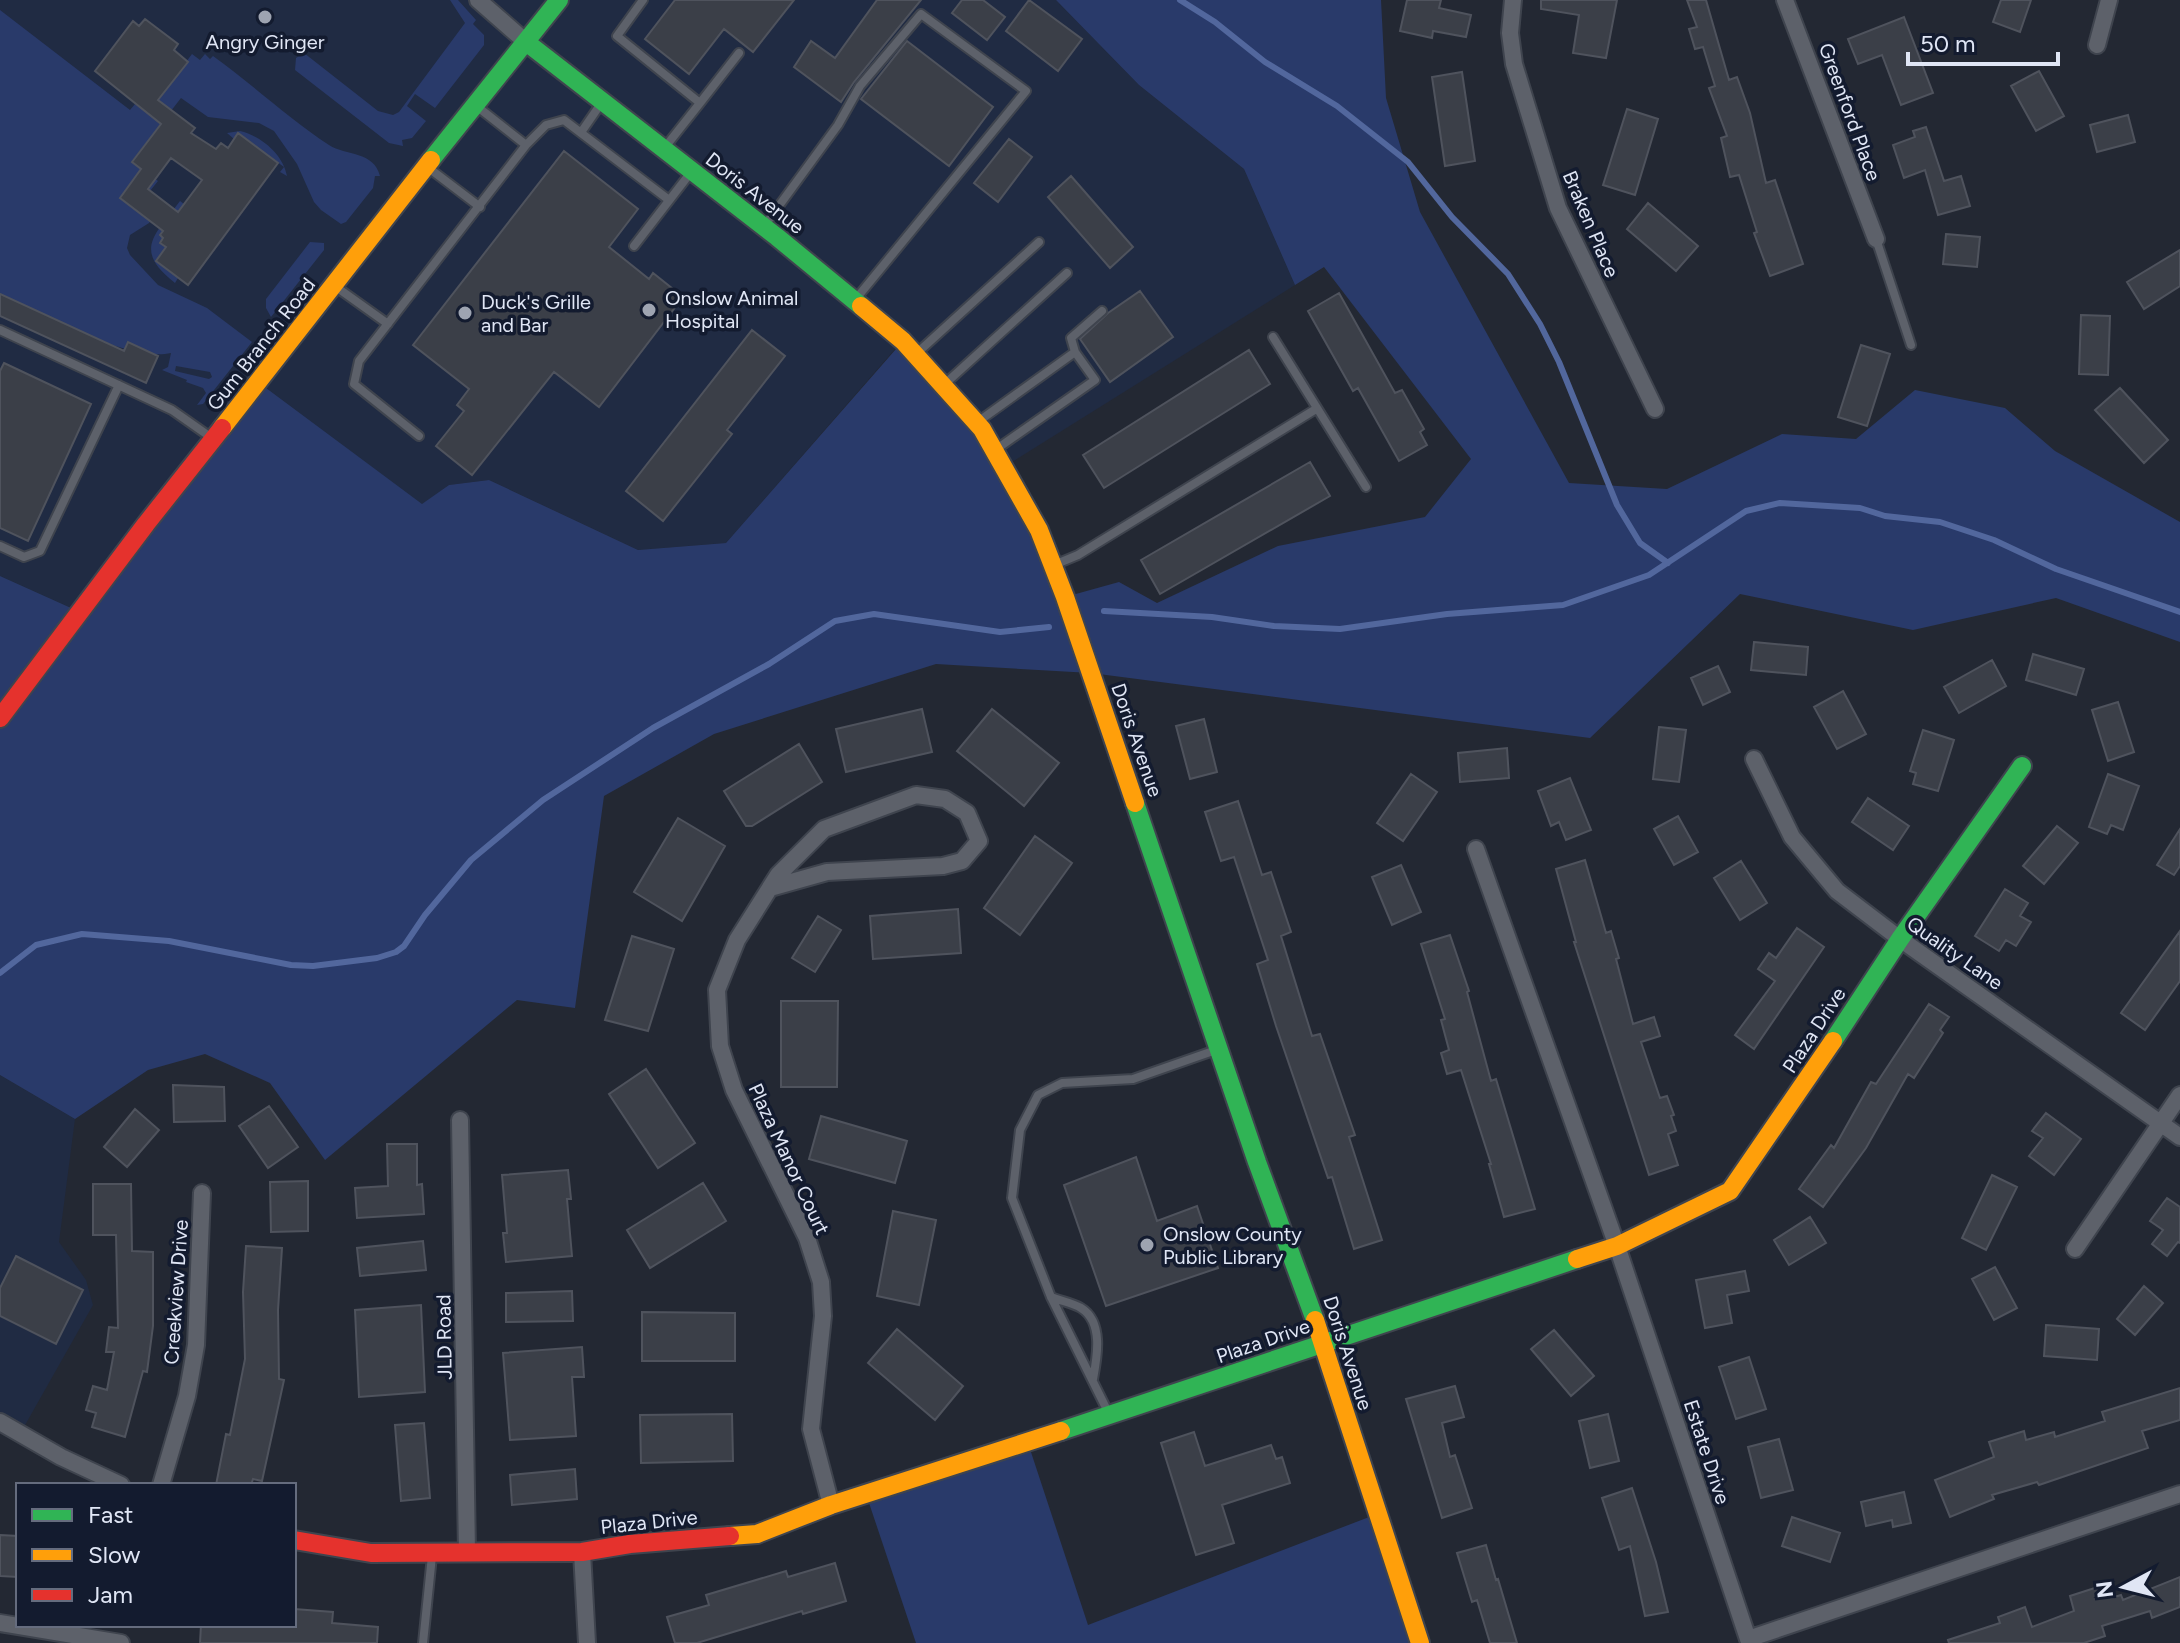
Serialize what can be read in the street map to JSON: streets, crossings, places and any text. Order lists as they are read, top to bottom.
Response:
{
  "streets": {
    "street": [
      "Greenford Place",
      "Doris Avenue",
      "Braken Place",
      "Gum Branch Road",
      "Quality Lane",
      "Plaza Drive",
      "Plaza Manor Court",
      "Creekview Drive",
      "JLD Road",
      "Estate Drive"
    ]
  },
  "crossings": [
    ["Doris Avenue", "Gum Branch Road"],
    ["Doris Avenue", "Plaza Drive"],
    ["Quality Lane", "Plaza Drive"],
    ["Plaza Drive", "Plaza Manor Court"],
    ["Plaza Drive", "JLD Road"],
    ["Plaza Drive", "Estate Drive"]
  ],
  "places": [
    "Angry Ginger",
    "Onslow Animal Hospital",
    "Duck's Grille and Bar",
    "Onslow County Public Library"
  ],
  "legend": ["Fast", "Slow", "Jam"],
  "scale_bar": "50 m",
  "north": "left"
}
